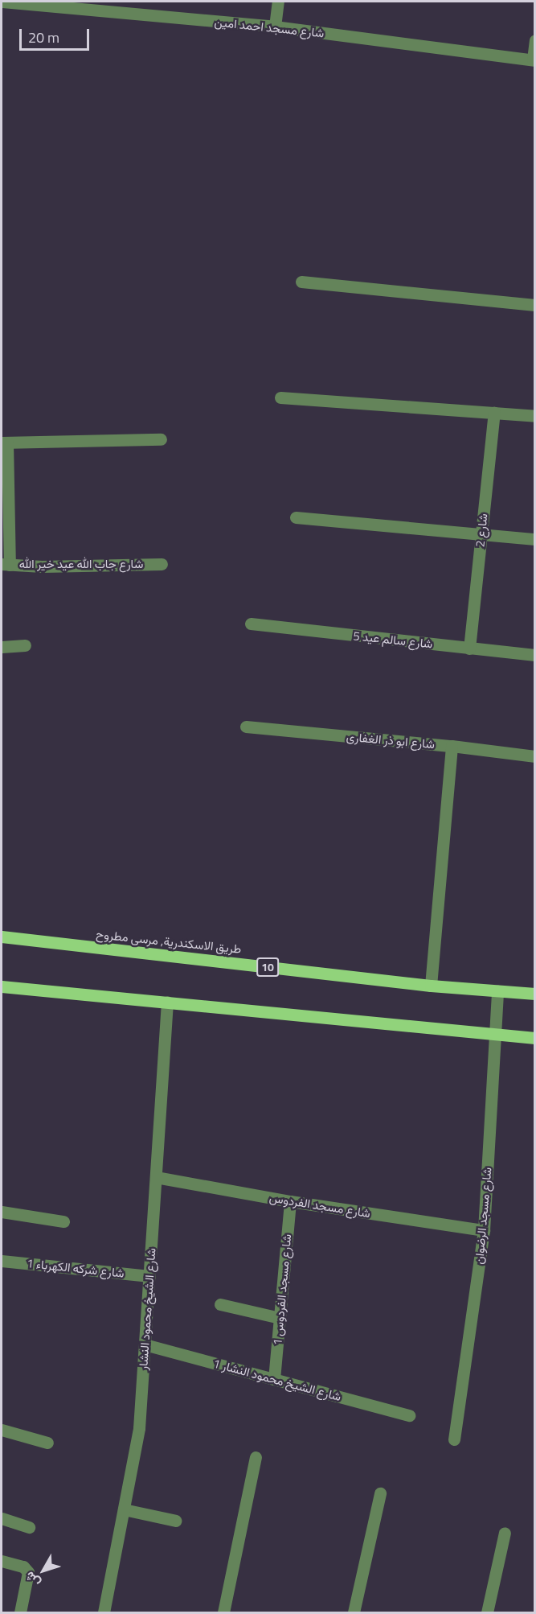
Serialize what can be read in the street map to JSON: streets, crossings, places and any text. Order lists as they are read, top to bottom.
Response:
{
  "streets": {
    "main road": ["طريق الاسكندرية, مرسى مطروح", "10"],
    "street": [
      "شارع مسجد احمد امين",
      "شارع 2",
      "شارع جاب الله عيد خير الله",
      "شارع سالم عيد 5",
      "شارع ابو ذر الغفارى",
      "شارع مسجد الفردوس",
      "شارع مسجد الرضوان",
      "شارع شركه الكهرباء 1",
      "شارع مسجد الفردوس 1",
      "شارع الشيخ محمود النشار",
      "شارع الشيخ محمود النشار 1"
    ]
  },
  "crossings": [
    ["شارع 2", "شارع سالم عيد 5"],
    ["طريق الاسكندرية, مرسى مطروح", "شارع مسجد الرضوان"],
    ["شارع مسجد الفردوس", "شارع مسجد الرضوان"],
    ["شارع مسجد الفردوس", "شارع مسجد الفردوس 1"],
    ["شارع مسجد الفردوس", "شارع الشيخ محمود النشار"],
    ["شارع شركه الكهرباء 1", "شارع الشيخ محمود النشار"],
    ["شارع مسجد الفردوس 1", "شارع الشيخ محمود النشار 1"],
    ["شارع الشيخ محمود النشار", "شارع الشيخ محمود النشار 1"]
  ],
  "scale_bar": "20 m",
  "north": "bottom left"
}
